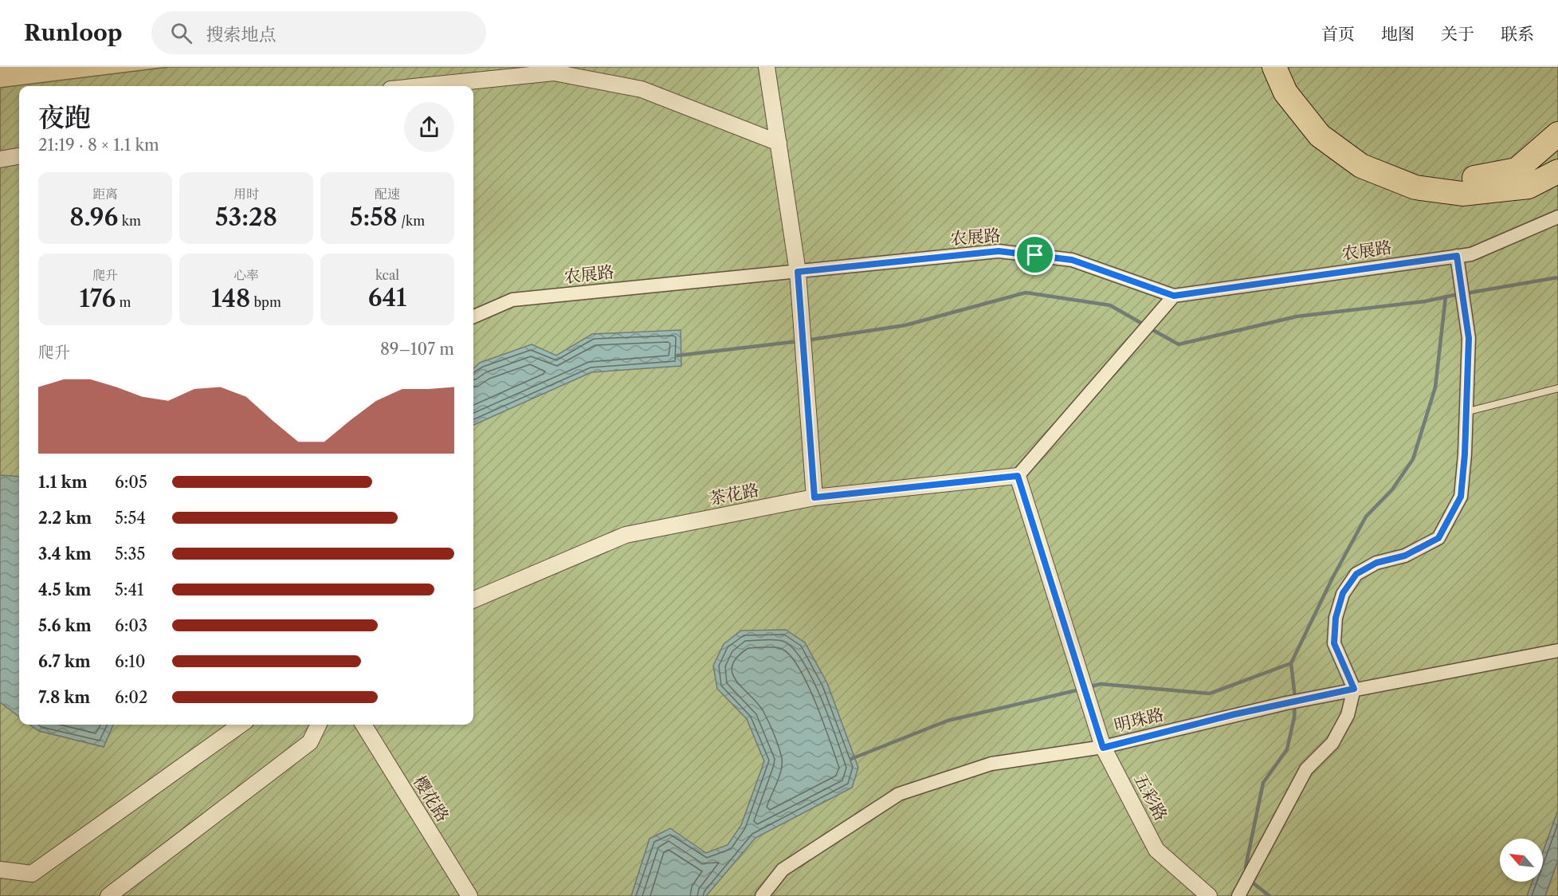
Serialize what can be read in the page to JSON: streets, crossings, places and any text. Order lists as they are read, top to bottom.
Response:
{
  "streets": {
    "street": [
      "农展路",
      "茶花路",
      "明珠路",
      "五彩路",
      "樱花路"
    ]
  },
  "crossings": [
    ["茶花路", "五彩路"],
    ["明珠路", "五彩路"]
  ],
  "north": "top left",
  "page": {
    "header": "Runloop",
    "search": "搜索地点",
    "nav": [
      "首页",
      "地图",
      "关于",
      "联系"
    ],
    "heading": ["夜跑", "21:19 · 8 × 1.1 km"],
    "stats": [
      ["距离", "8.96 km"],
      ["用时", "53:28"],
      ["配速", "5:58 /km"],
      ["爬升", "176 m"],
      ["心率", "148 bpm"],
      ["kcal", "641"]
    ],
    "chart": ["爬升", "89–107 m"],
    "list": [
      {
        "name": "1.1 km",
        "note": "6:05"
      },
      {
        "name": "2.2 km",
        "note": "5:54"
      },
      {
        "name": "3.4 km",
        "note": "5:35"
      },
      {
        "name": "4.5 km",
        "note": "5:41"
      },
      {
        "name": "5.6 km",
        "note": "6:03"
      },
      {
        "name": "6.7 km",
        "note": "6:10"
      },
      {
        "name": "7.8 km",
        "note": "6:02"
      }
    ]
  }
}
